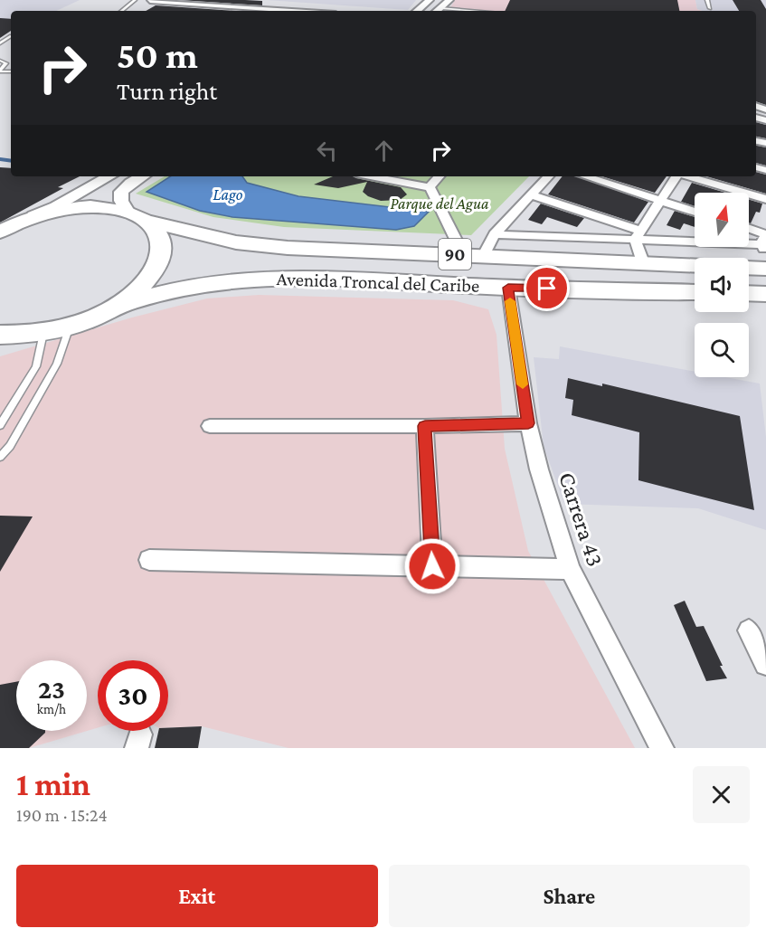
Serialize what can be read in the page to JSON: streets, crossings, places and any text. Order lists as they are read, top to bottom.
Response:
{
  "streets": {
    "highway": ["90", "Avenida Troncal del Caribe"],
    "street": ["Carrera 43"]
  },
  "crossings": [
    ["Avenida Troncal del Caribe", "Carrera 43"]
  ],
  "water": ["Lago"],
  "parks": ["Parque del Agua"],
  "north": "top",
  "page": {
    "turn": ["50 m", "Turn right"],
    "speed": "23 km/h",
    "limit": "30",
    "heading": ["1 min", "190 m · 15:24"],
    "buttons": ["Exit", "Share"]
  }
}
